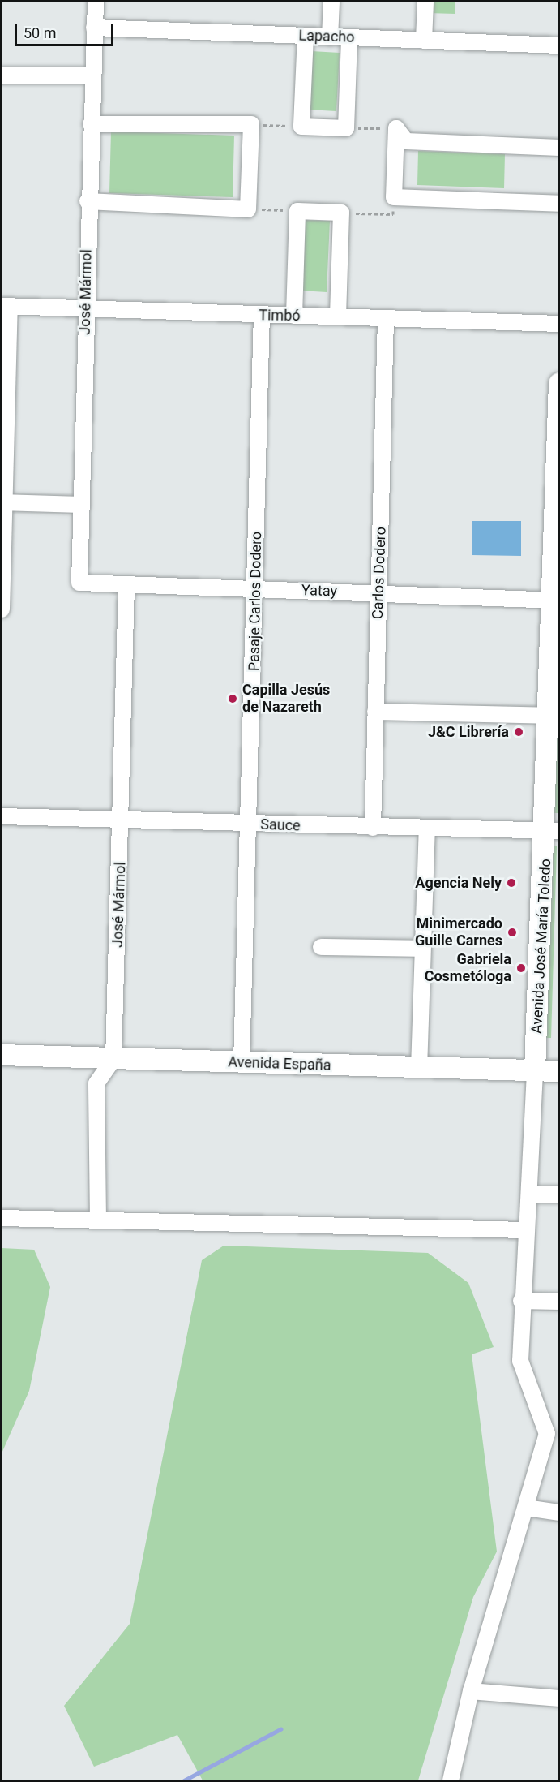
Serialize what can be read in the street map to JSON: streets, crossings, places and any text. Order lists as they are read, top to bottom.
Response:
{
  "streets": {
    "main road": ["Avenida José María Toledo", "Avenida España"],
    "street": [
      "Lapacho",
      "José Mármol",
      "Timbó",
      "Carlos Dodero",
      "Yatay",
      "Pasaje Carlos Dodero",
      "Sauce"
    ]
  },
  "crossings": [
    ["Lapacho", "José Mármol"],
    ["José Mármol", "Timbó"],
    ["José Mármol", "Yatay"],
    ["José Mármol", "Sauce"],
    ["José Mármol", "Avenida España"],
    ["Timbó", "Carlos Dodero"],
    ["Timbó", "Pasaje Carlos Dodero"],
    ["Carlos Dodero", "Yatay"],
    ["Carlos Dodero", "Sauce"],
    ["Yatay", "Pasaje Carlos Dodero"],
    ["Yatay", "Avenida José María Toledo"],
    ["Pasaje Carlos Dodero", "Sauce"],
    ["Pasaje Carlos Dodero", "Avenida España"],
    ["Sauce", "Avenida José María Toledo"],
    ["Avenida José María Toledo", "Avenida España"]
  ],
  "places": [
    "Capilla Jesús de Nazareth",
    "J&C Librería",
    "Agencia Nely",
    "Minimercado Guille Carnes",
    "Gabriela Cosmetóloga"
  ],
  "scale_bar": "50 m"
}
